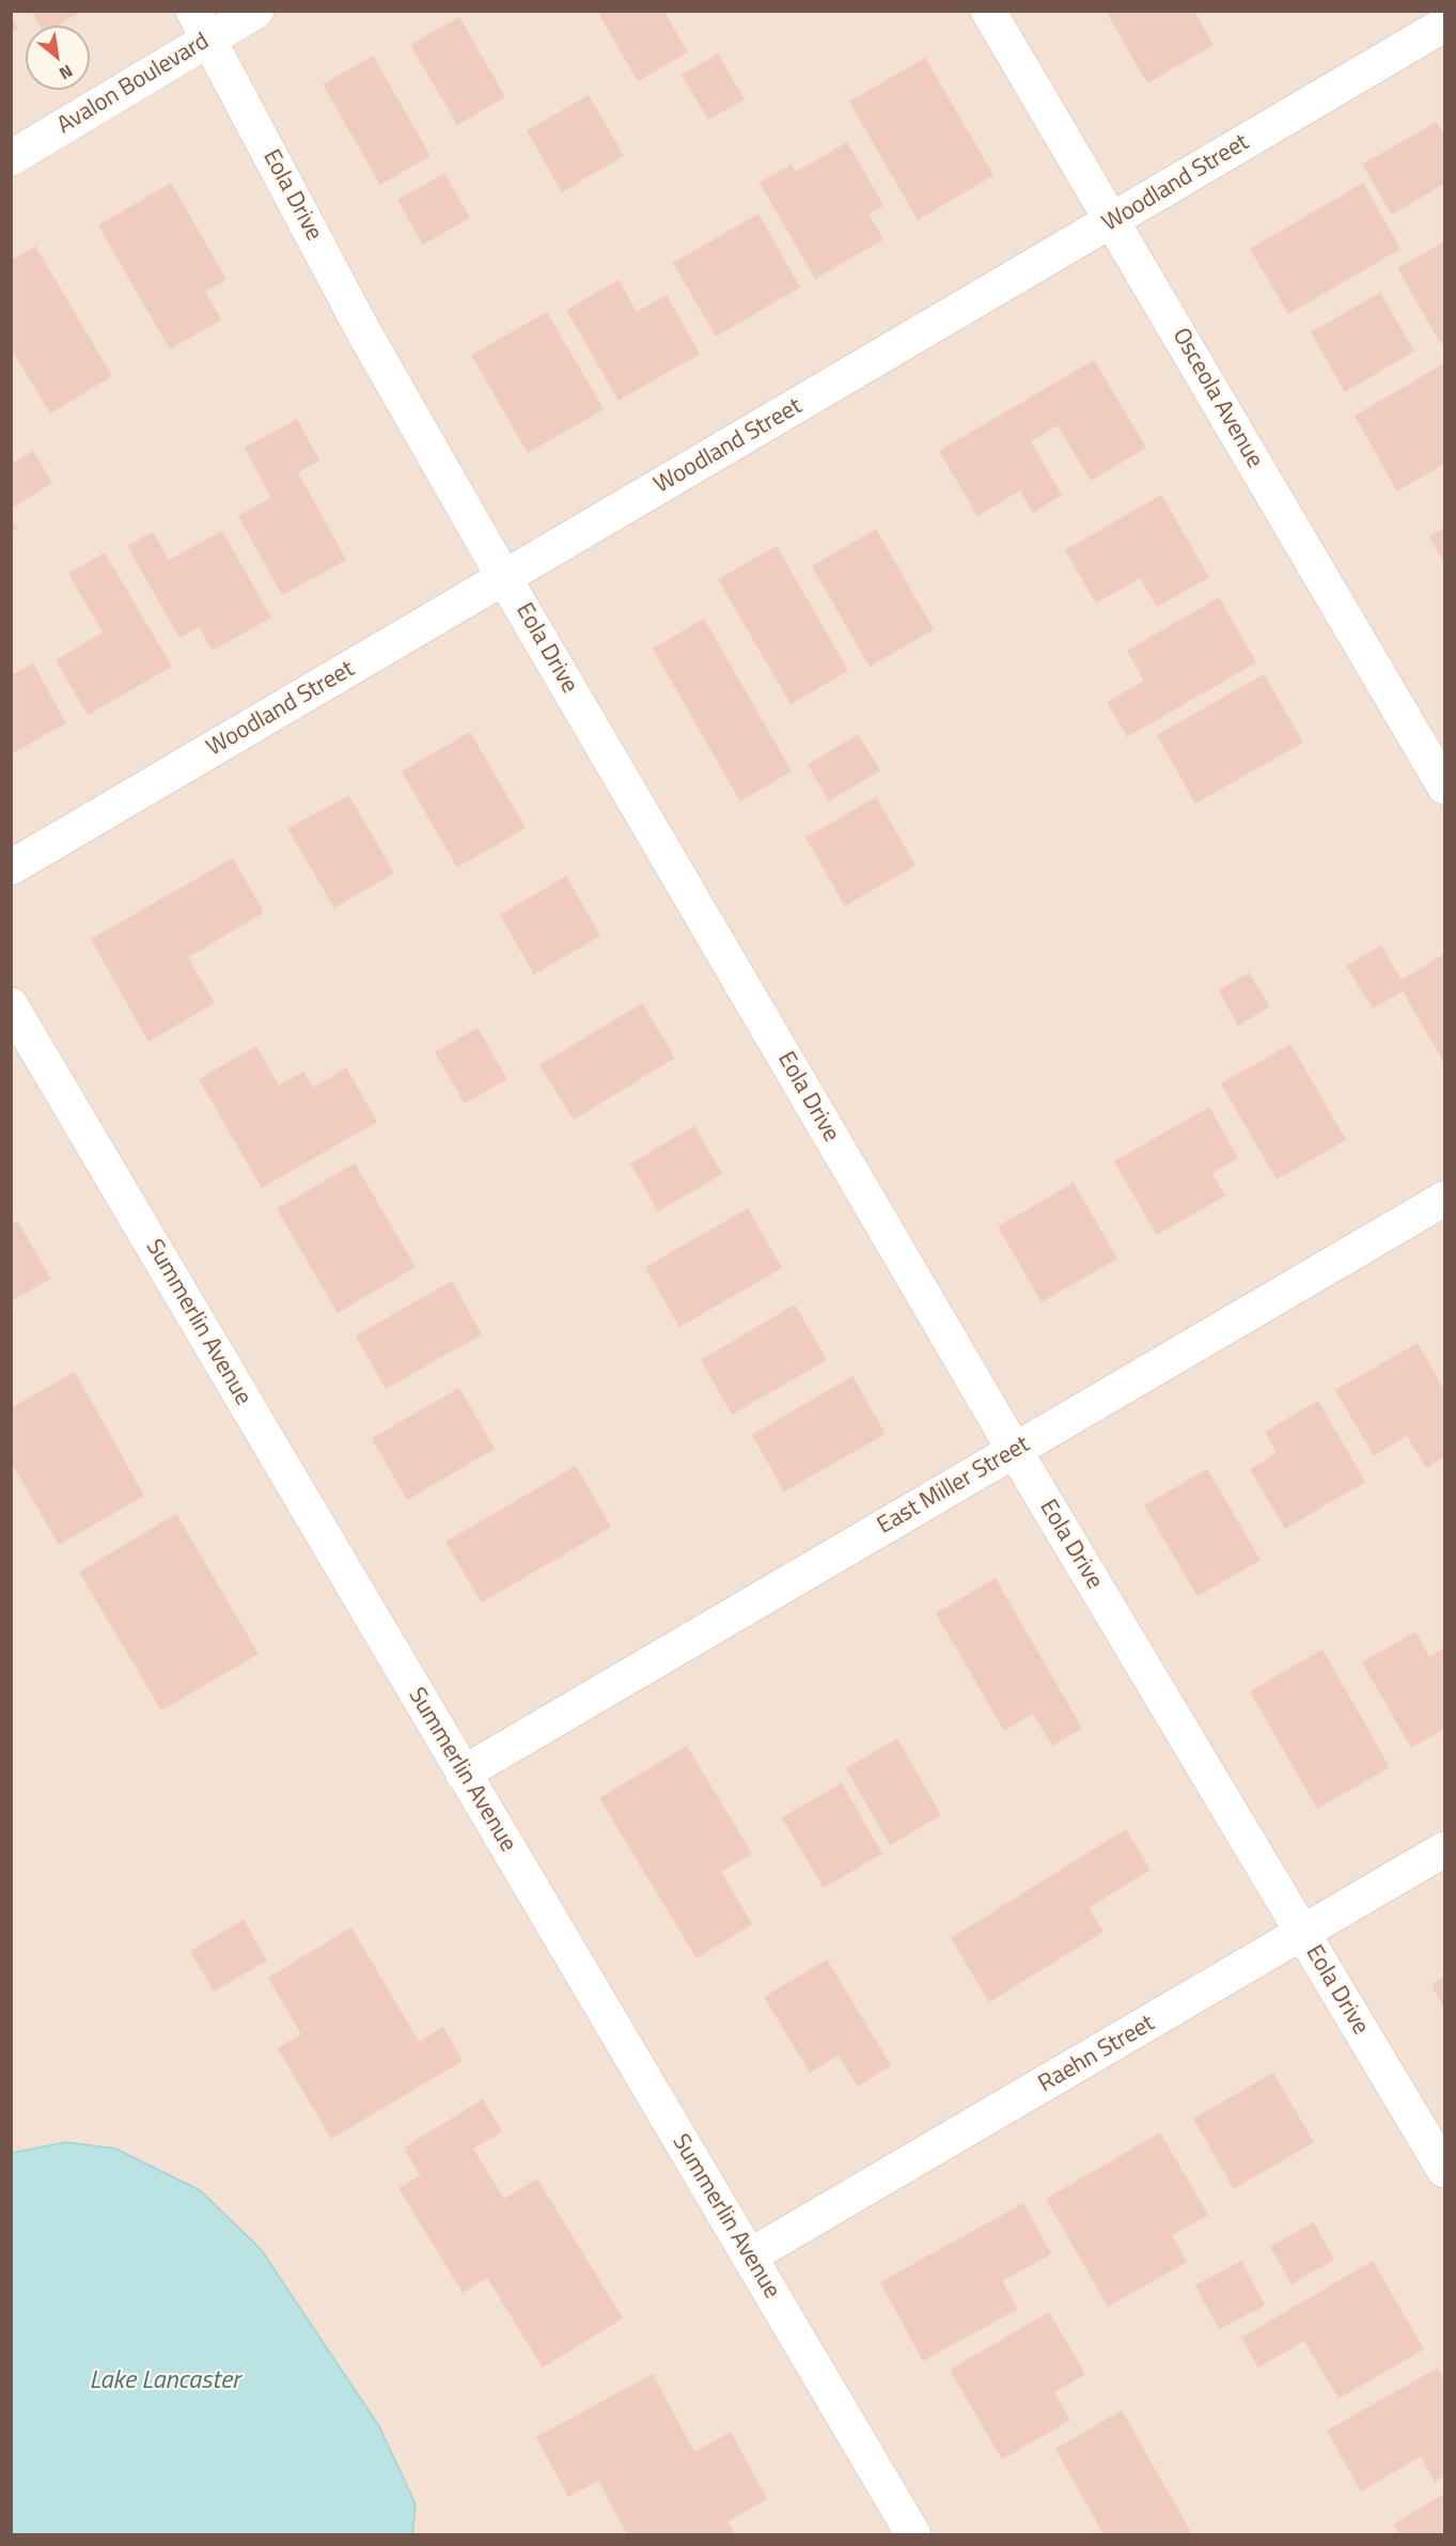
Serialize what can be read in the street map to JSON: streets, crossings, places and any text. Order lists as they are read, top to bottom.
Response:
{
  "streets": {
    "street": [
      "Avalon Boulevard",
      "Woodland Street",
      "Eola Drive",
      "Osceola Avenue",
      "Summerlin Avenue",
      "East Miller Street",
      "Raehn Street"
    ]
  },
  "crossings": [
    ["Avalon Boulevard", "Eola Drive"],
    ["Woodland Street", "Eola Drive"],
    ["Woodland Street", "Osceola Avenue"],
    ["Eola Drive", "East Miller Street"],
    ["Eola Drive", "Raehn Street"],
    ["Summerlin Avenue", "East Miller Street"],
    ["Summerlin Avenue", "Raehn Street"]
  ],
  "water": ["Lake Lancaster"],
  "north": "bottom right"
}
